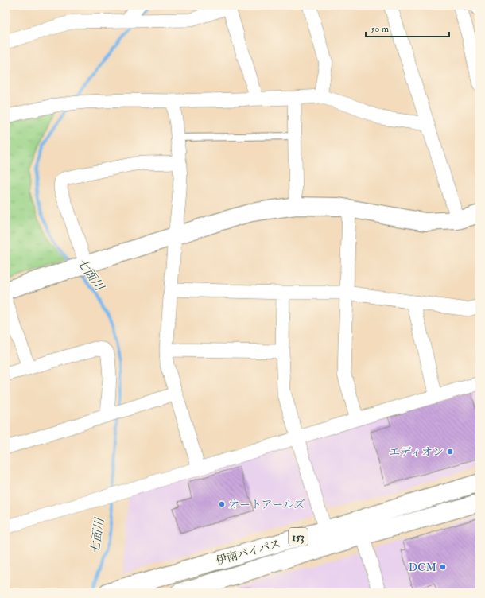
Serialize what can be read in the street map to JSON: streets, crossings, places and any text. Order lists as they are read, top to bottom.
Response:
{
  "streets": {
    "main road": ["153", "伊南バイパス"]
  },
  "water": ["七面川"],
  "places": ["エディオン", "オートアールズ", "DCM"],
  "scale_bar": "50 m"
}
